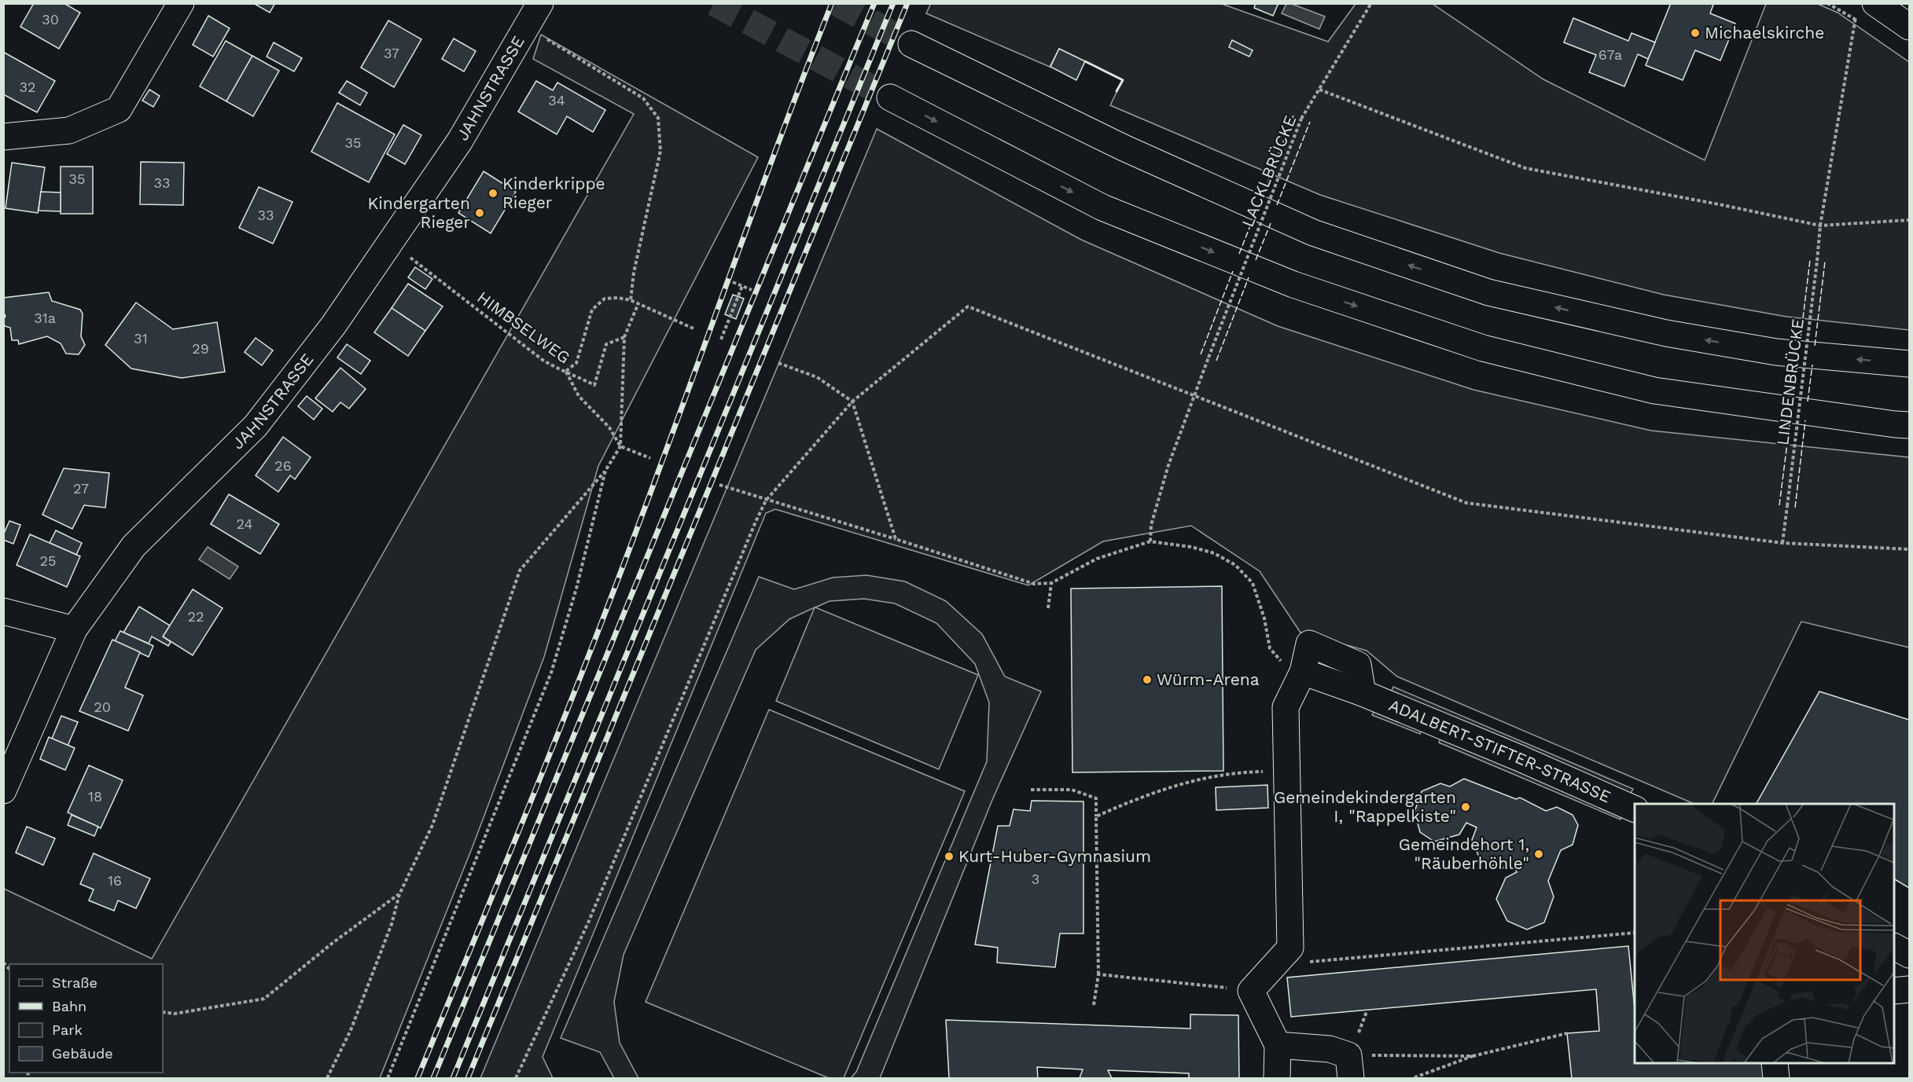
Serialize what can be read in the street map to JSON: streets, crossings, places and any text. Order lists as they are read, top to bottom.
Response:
{
  "streets": {
    "main road": ["JAHNSTRASSE", "ADALBERT-STIFTER-STRASSE"],
    "path": ["LACKLBRÜCKE", "HIMBSELWEG", "LINDENBRÜCKE"]
  },
  "crossings": [
    ["JAHNSTRASSE", "HIMBSELWEG"]
  ],
  "places": [
    "Michaelskirche",
    "Kinderkrippe Rieger",
    "Kindergarten Rieger",
    "Würm-Arena",
    "Gemeindekindergarten I, \"Rappelkiste\"",
    "Gemeindehort 1, \"Räuberhöhle\"",
    "Kurt-Huber-Gymnasium"
  ],
  "house_numbers": [
    "30",
    "37",
    "67a",
    "32",
    "34",
    "35",
    "35",
    "33",
    "33",
    "31a",
    "31",
    "29",
    "26",
    "27",
    "24",
    "25",
    "22",
    "20",
    "18",
    "3",
    "16"
  ],
  "legend": [
    "Straße",
    "Bahn",
    "Park",
    "Gebäude"
  ]
}
